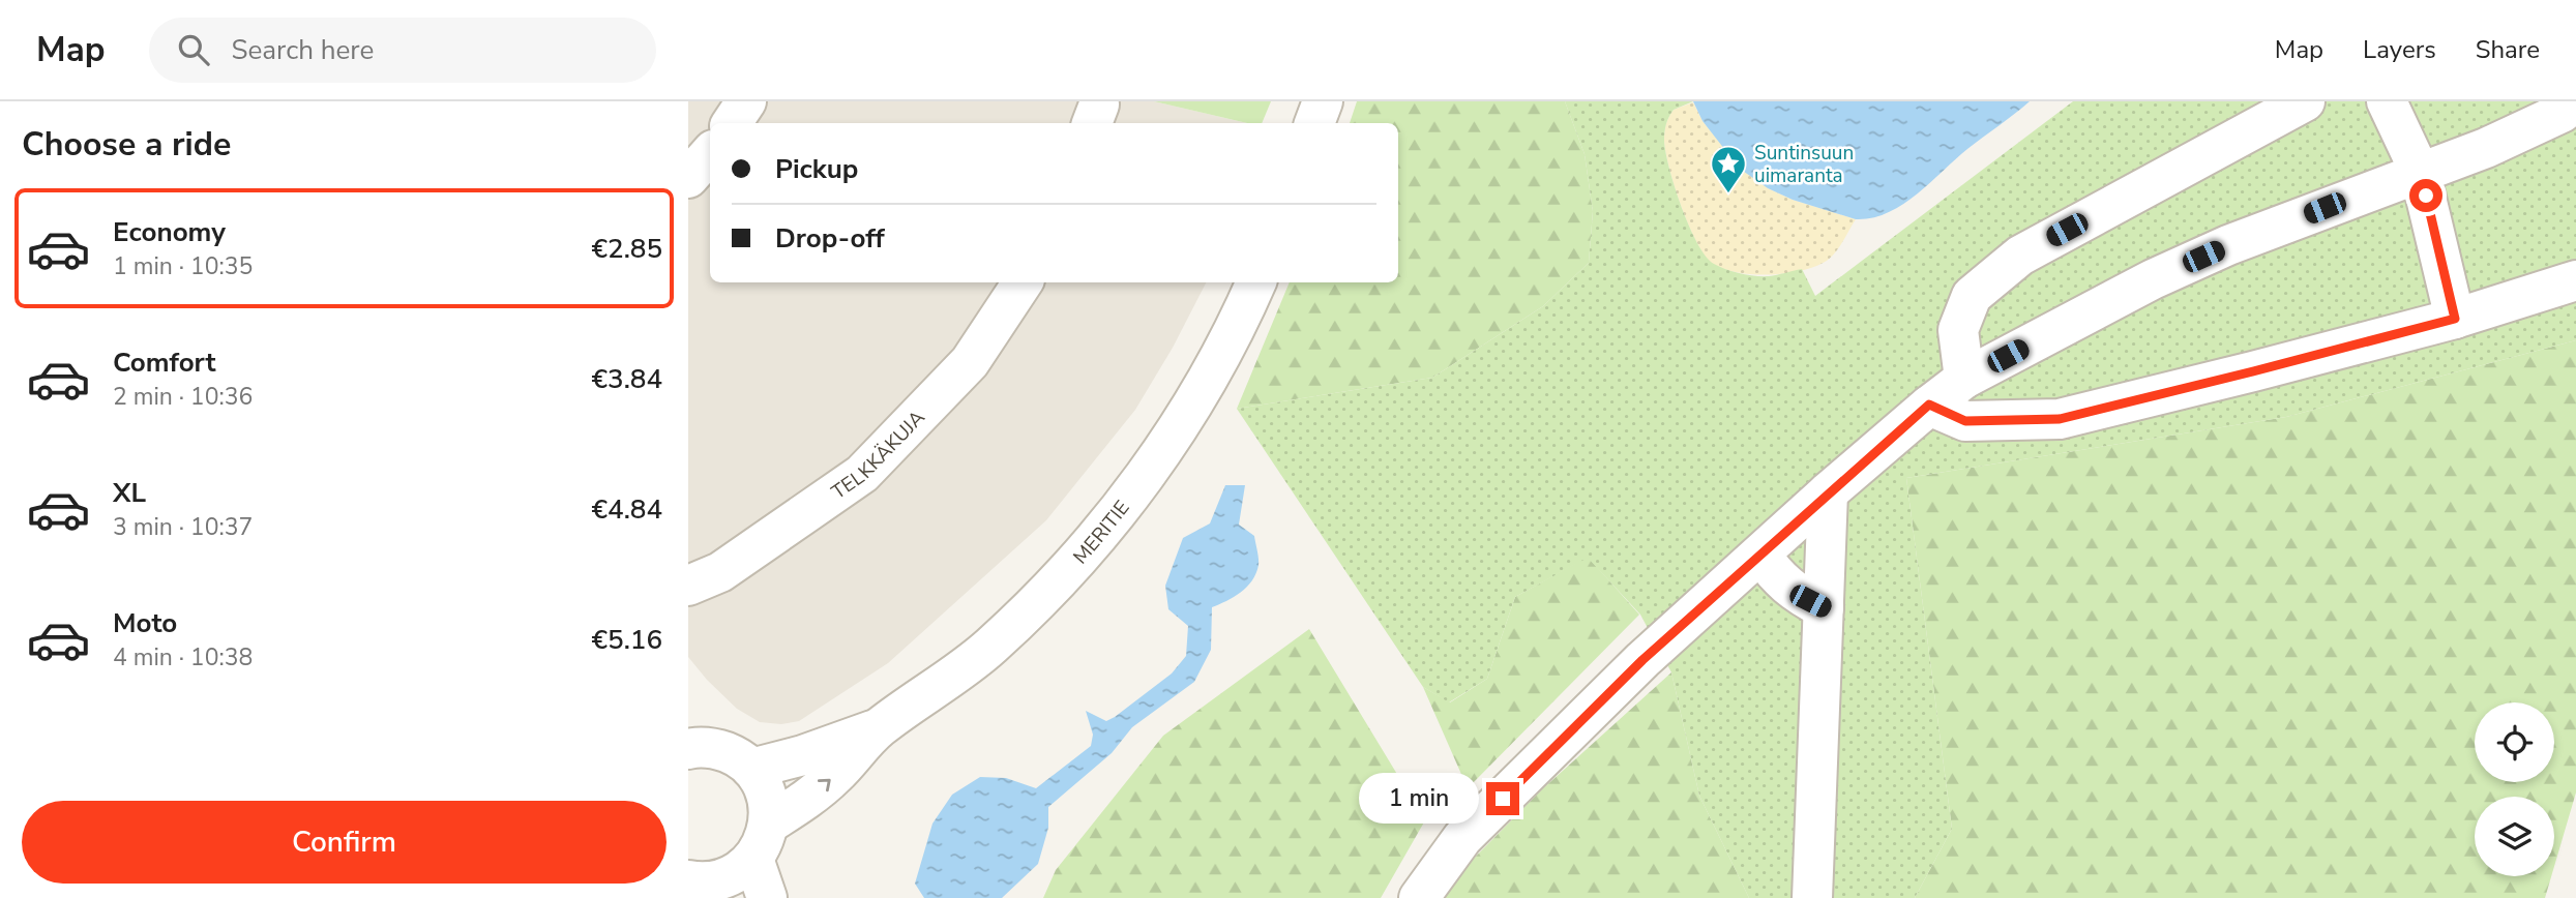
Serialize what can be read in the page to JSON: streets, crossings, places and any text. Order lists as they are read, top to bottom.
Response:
{
  "streets": {
    "street": ["TELKKÄKUJA", "MERITIE"]
  },
  "places": {
    "place": ["Suntinsuun uimaranta"]
  },
  "page": {
    "header": "Map",
    "search": "Search here",
    "nav": ["Map", "Layers", "Share"],
    "heading": "Choose a ride",
    "banner": ["Pickup", "Drop-off"],
    "list": [
      {
        "name": "Economy",
        "note": "1 min · 10:35",
        "value": "€2.85"
      },
      {
        "name": "Comfort",
        "note": "2 min · 10:36",
        "value": "€3.84"
      },
      {
        "name": "XL",
        "note": "3 min · 10:37",
        "value": "€4.84"
      },
      {
        "name": "Moto",
        "note": "4 min · 10:38",
        "value": "€5.16"
      }
    ],
    "bubble": "1 min",
    "buttons": "Confirm"
  }
}
